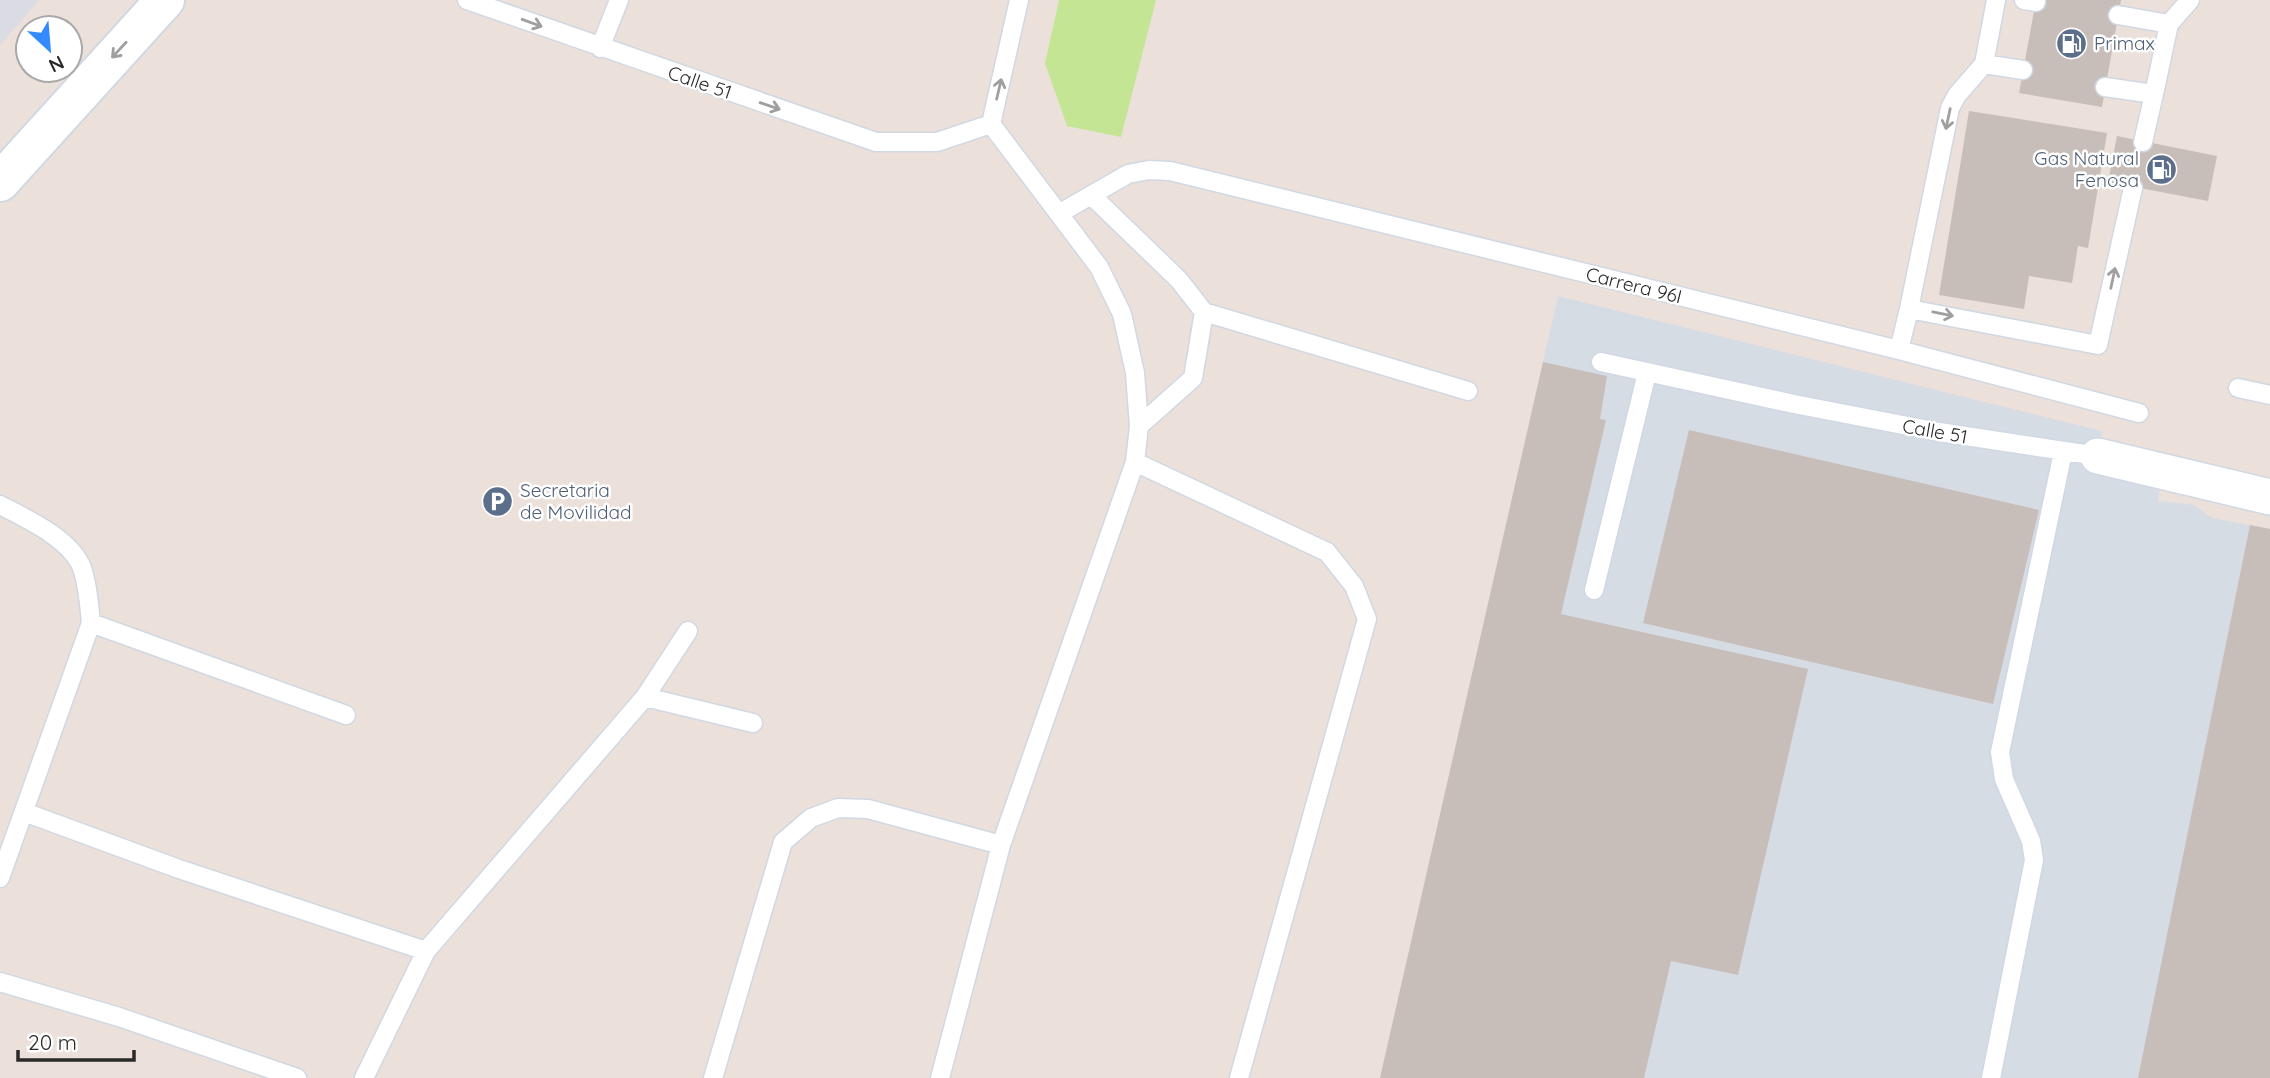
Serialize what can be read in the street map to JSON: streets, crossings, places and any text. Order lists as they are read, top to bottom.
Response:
{
  "streets": {
    "street": ["Calle 51"],
    "lane": ["Carrera 96I"]
  },
  "one_way": ["Calle 51"],
  "places": {
    "fuel station": ["Primax", "Gas Natural Fenosa"],
    "parking": ["Secretaria de Movilidad"]
  },
  "scale_bar": "20 m",
  "north": "bottom right"
}
